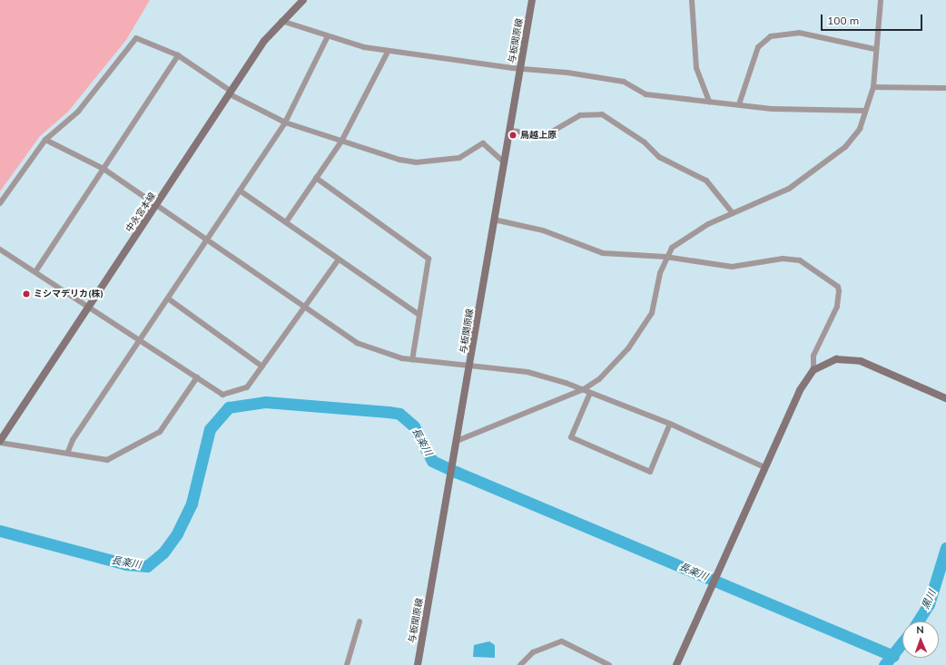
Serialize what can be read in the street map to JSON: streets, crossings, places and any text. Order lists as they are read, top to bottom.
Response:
{
  "streets": {
    "main road": ["与板関原線", "中永宮本線"]
  },
  "water": ["長楽川", "黒川"],
  "places": ["鳥越上原", "ミシマデリカ(株)"],
  "scale_bar": "100 m",
  "north": "top"
}
